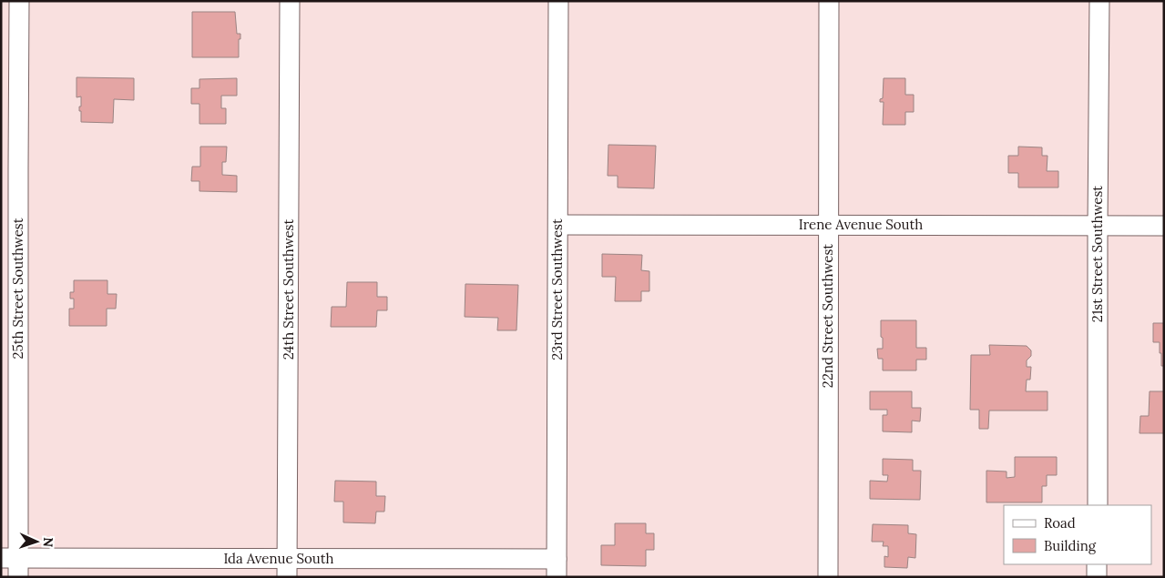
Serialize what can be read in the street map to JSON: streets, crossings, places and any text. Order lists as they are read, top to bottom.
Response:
{
  "streets": {
    "street": [
      "Irene Avenue South",
      "21st Street Southwest",
      "25th Street Southwest",
      "24th Street Southwest",
      "23rd Street Southwest",
      "22nd Street Southwest",
      "Ida Avenue South"
    ]
  },
  "crossings": [
    ["Irene Avenue South", "21st Street Southwest"],
    ["Irene Avenue South", "23rd Street Southwest"],
    ["Irene Avenue South", "22nd Street Southwest"],
    ["25th Street Southwest", "Ida Avenue South"],
    ["24th Street Southwest", "Ida Avenue South"],
    ["23rd Street Southwest", "Ida Avenue South"]
  ],
  "legend": ["Road", "Building"],
  "north": "right"
}
